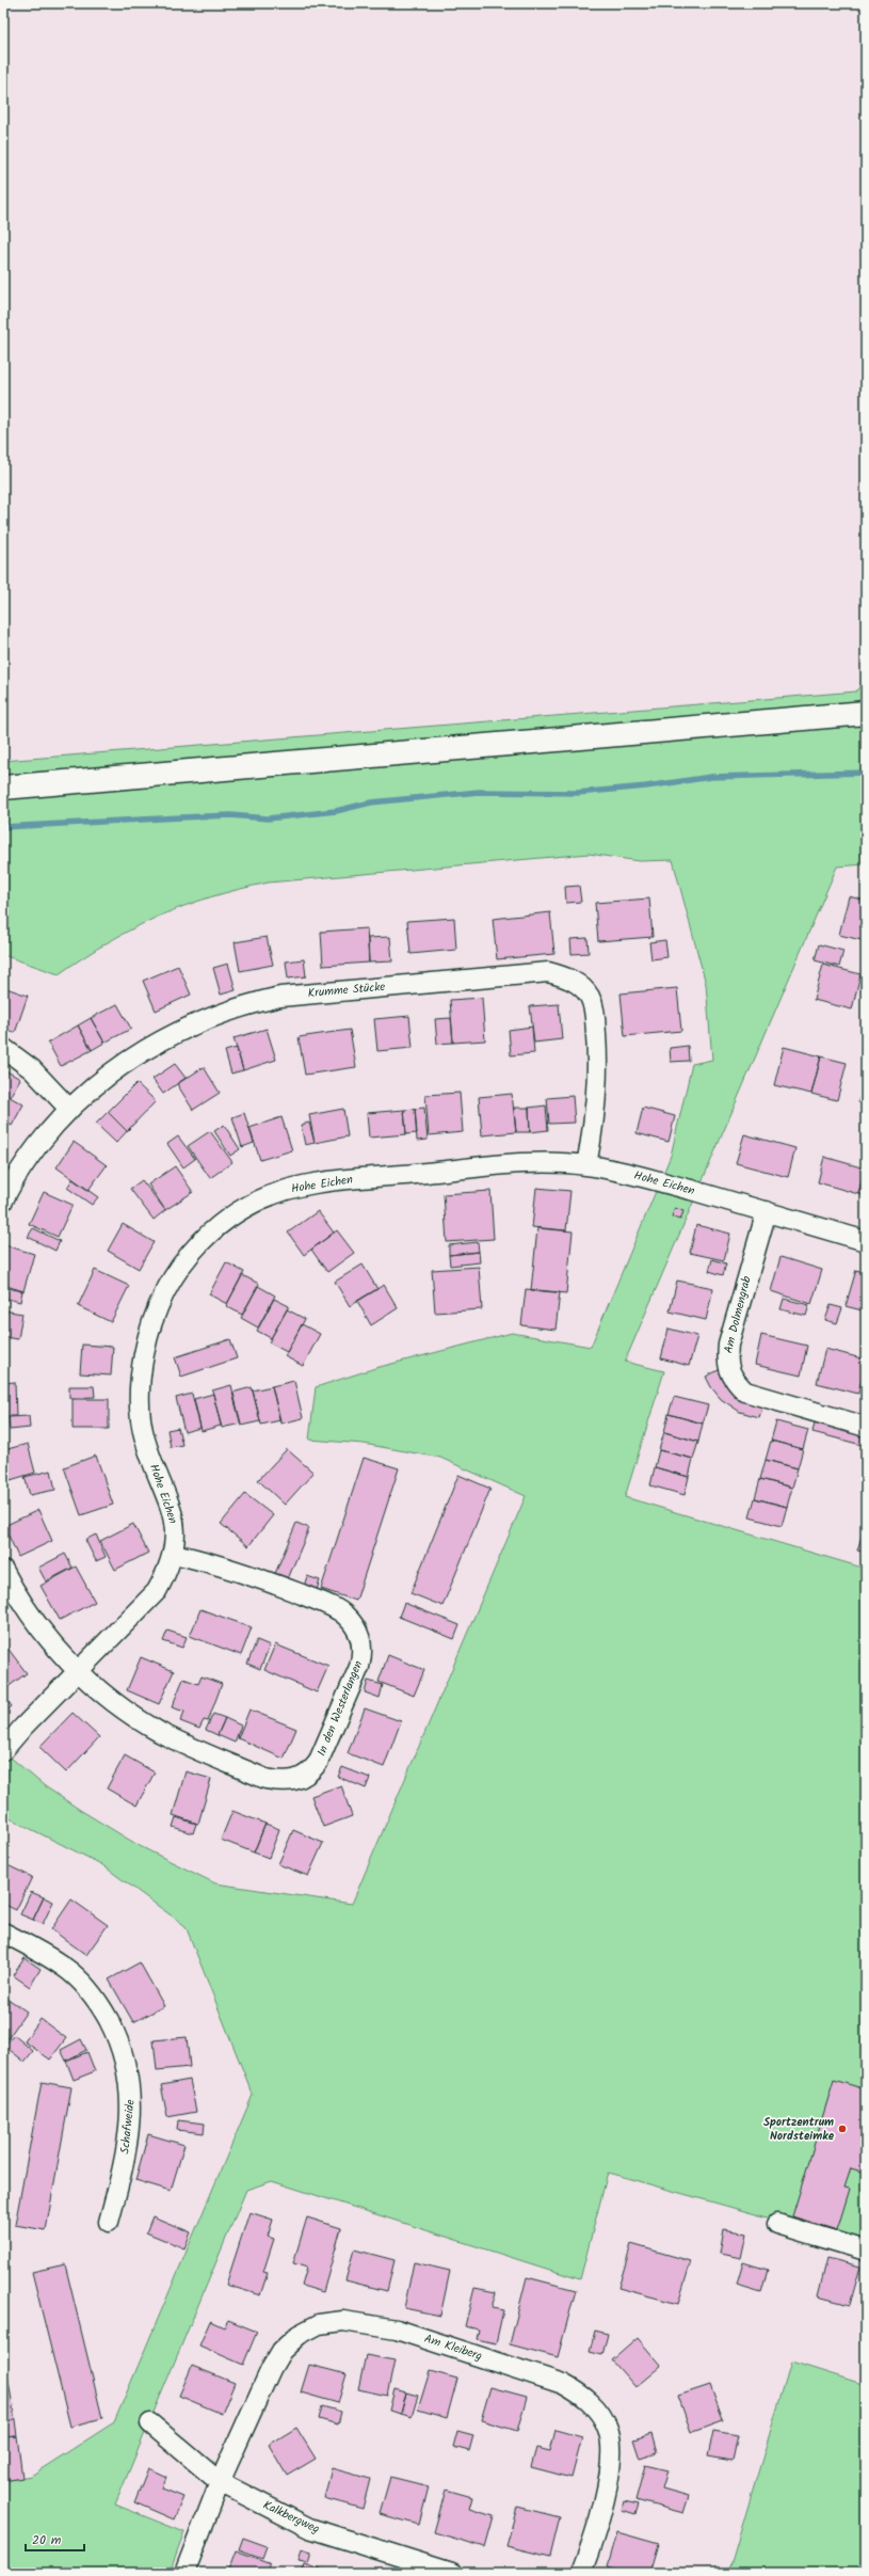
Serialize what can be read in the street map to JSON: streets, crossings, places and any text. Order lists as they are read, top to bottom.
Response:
{
  "streets": {
    "street": [
      "Krumme Stücke",
      "Hohe Eichen",
      "Am Dolmengrab",
      "In den Westerlangen",
      "Schafweide",
      "Am Kleiberg",
      "Kalkbergweg"
    ]
  },
  "crossings": [
    ["Krumme Stücke", "Hohe Eichen"],
    ["Hohe Eichen", "Am Dolmengrab"],
    ["Hohe Eichen", "In den Westerlangen"],
    ["Am Kleiberg", "Kalkbergweg"]
  ],
  "places": ["Sportzentrum Nordsteimke"],
  "scale_bar": "20 m"
}
